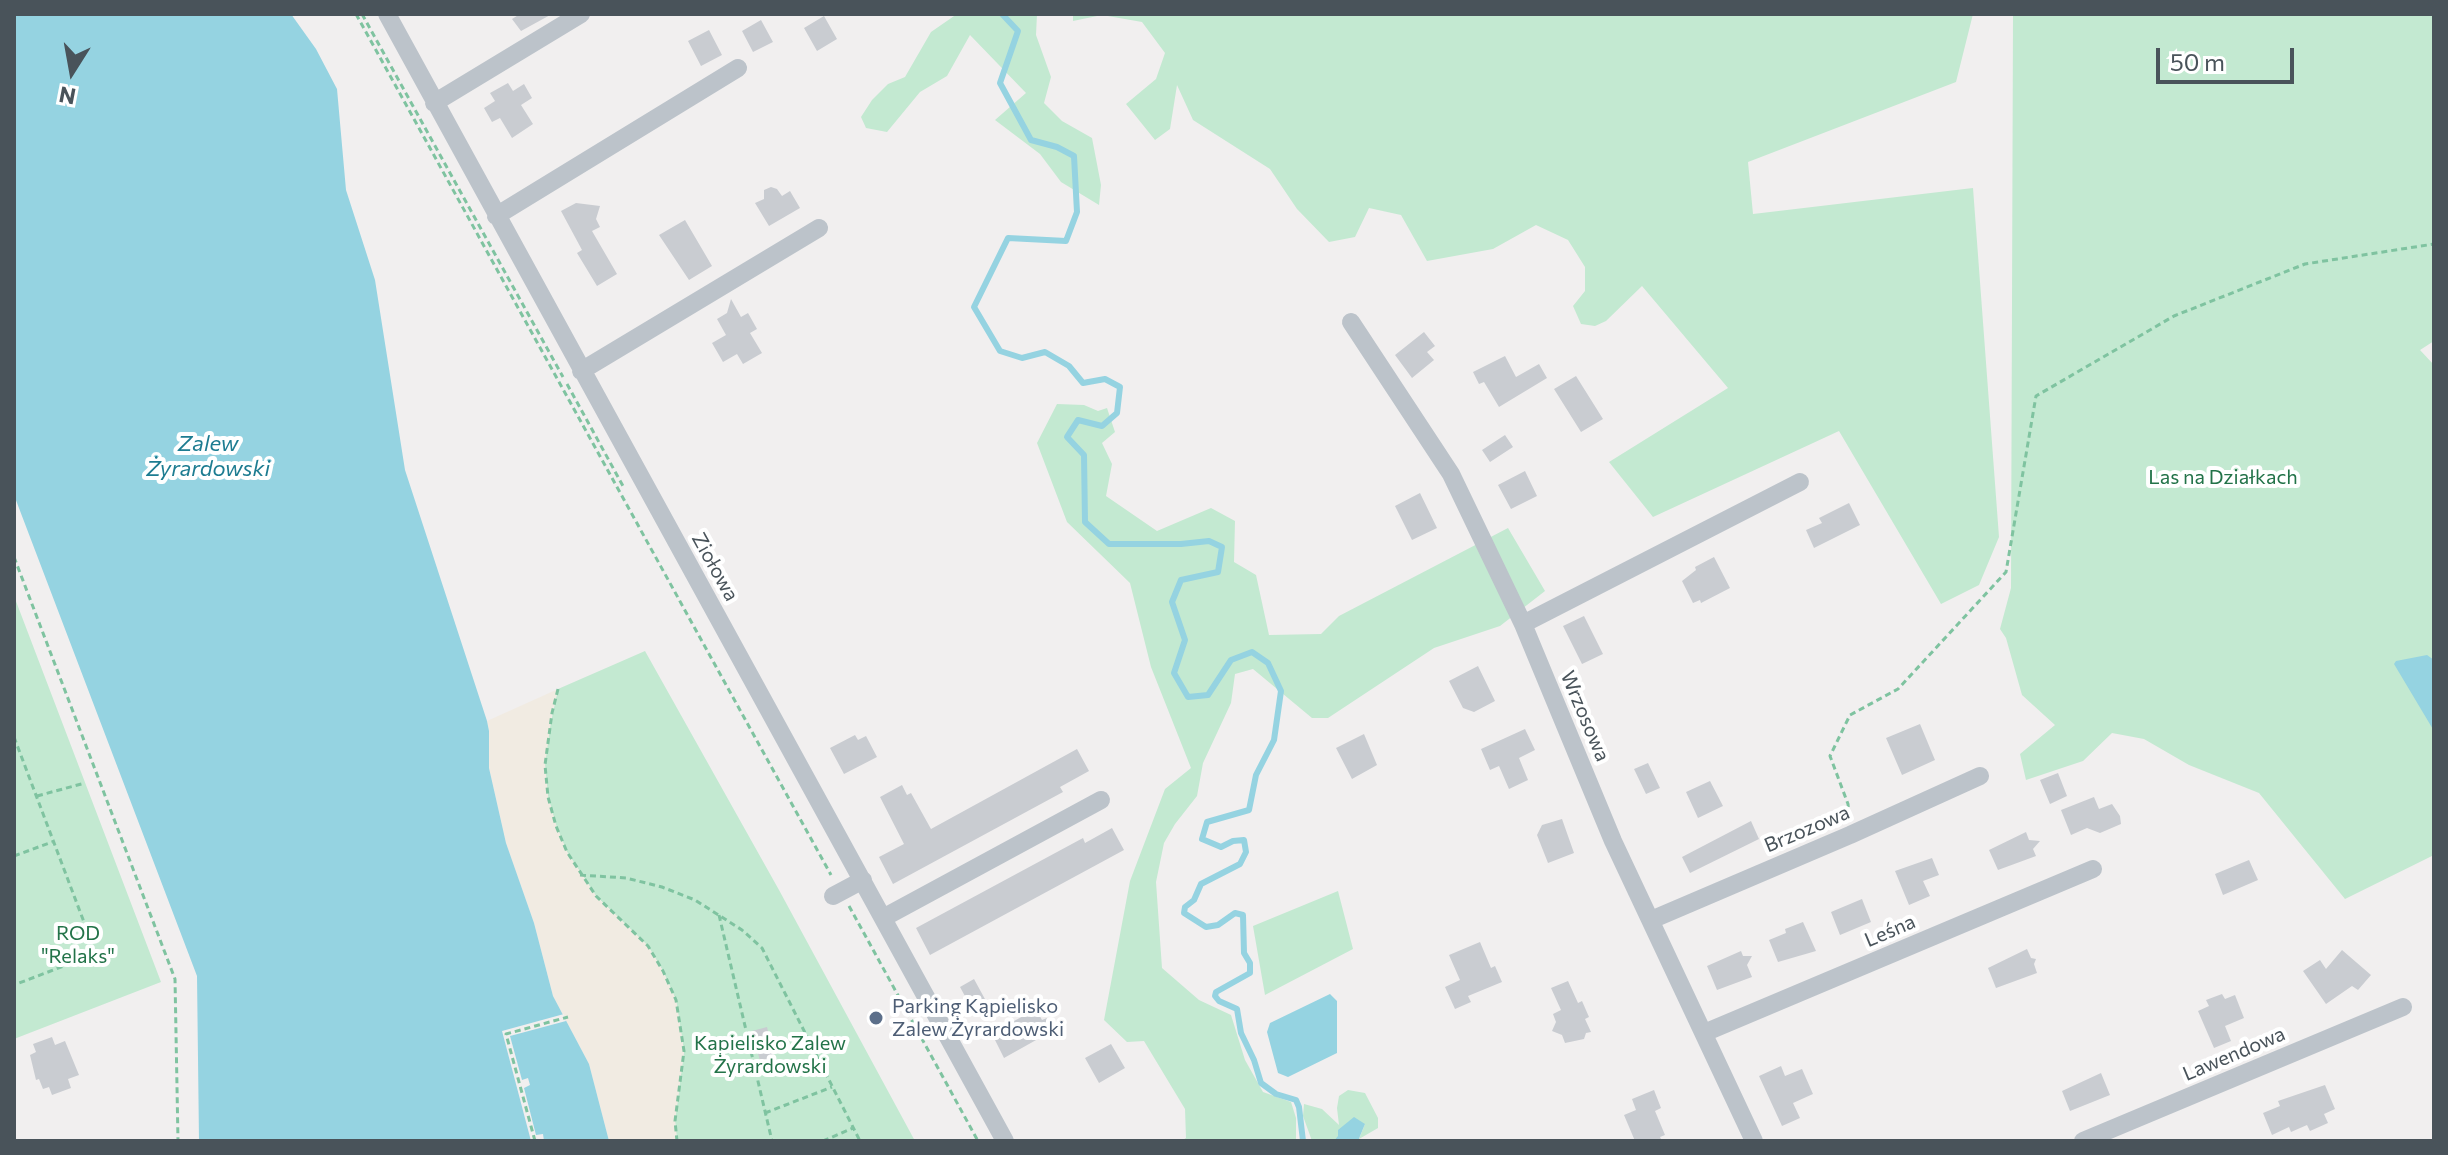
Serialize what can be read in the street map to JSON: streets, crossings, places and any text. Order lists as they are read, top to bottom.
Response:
{
  "streets": {
    "street": [
      "Ziołowa",
      "Wrzosowa",
      "Brzozowa",
      "Leśna",
      "Lawendowa"
    ]
  },
  "crossings": [
    ["Wrzosowa", "Brzozowa"],
    ["Wrzosowa", "Leśna"]
  ],
  "water": ["Zalew Żyrardowski"],
  "parks": ["Las na Działkach", "ROD \"Relaks\"", "Kapielisko Zalew Żyrardowski"],
  "places": ["Parking Kąpielisko Zalew Żyrardowski"],
  "scale_bar": "50 m",
  "north": "bottom"
}
